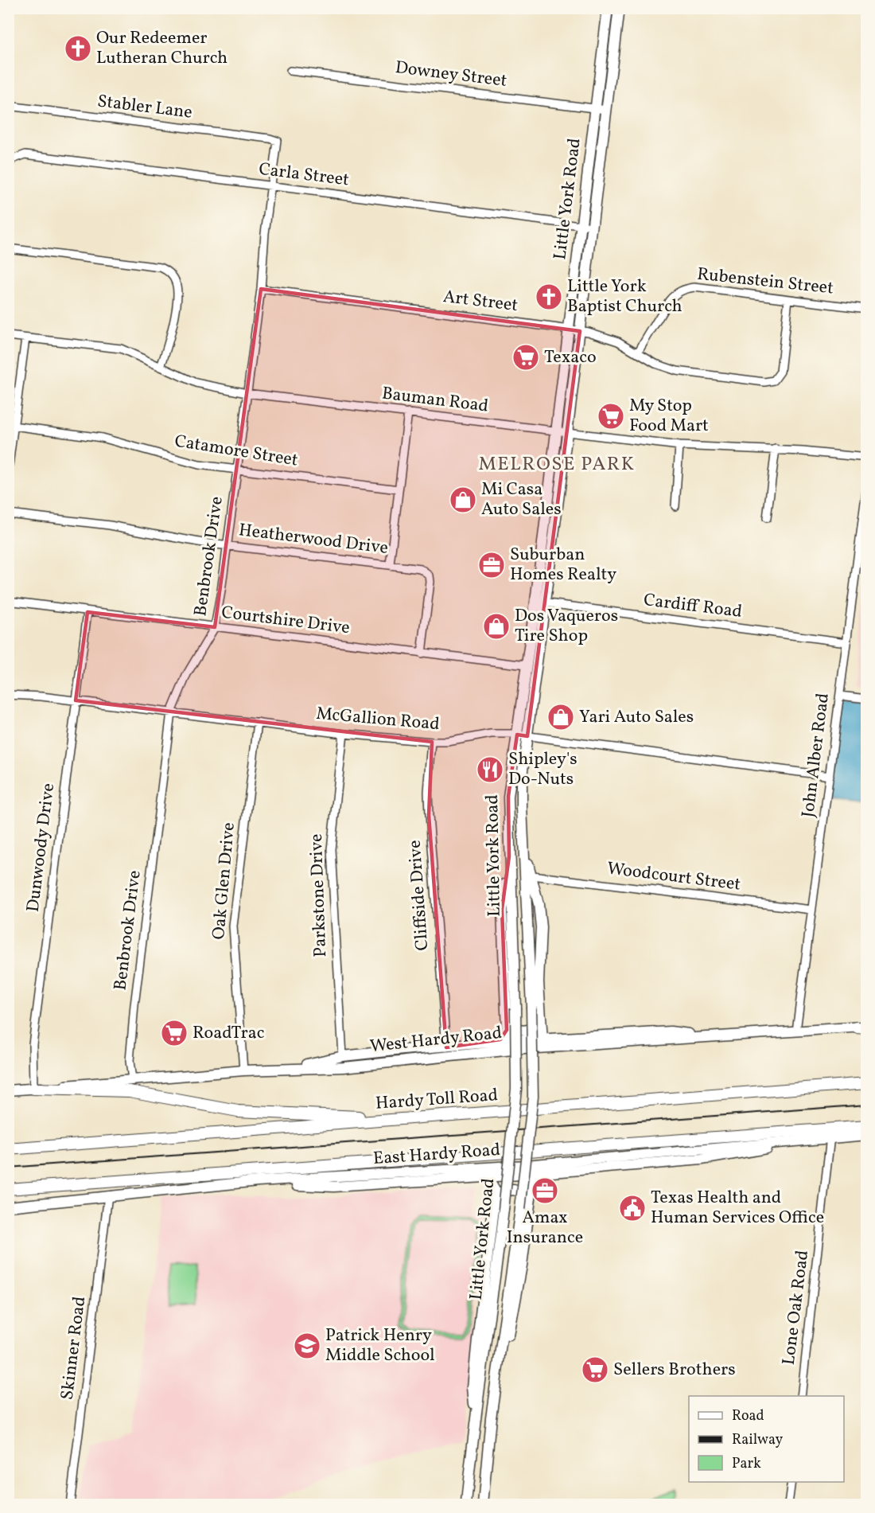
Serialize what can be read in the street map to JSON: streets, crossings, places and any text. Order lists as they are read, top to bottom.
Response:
{
  "streets": {
    "highway": ["Hardy Toll Road"],
    "main road": ["Little York Road", "West Hardy Road", "East Hardy Road"],
    "street": [
      "Downey Street",
      "Stabler Lane",
      "Carla Street",
      "Rubenstein Street",
      "Art Street",
      "Bauman Road",
      "Catamore Street",
      "Heatherwood Drive",
      "Benbrook Drive",
      "Cardiff Road",
      "Courtshire Drive",
      "McGallion Road",
      "John Alber Road",
      "Dunwoody Drive",
      "Woodcourt Street",
      "Oak Glen Drive",
      "Parkstone Drive",
      "Cliffside Drive",
      "Lone Oak Road",
      "Skinner Road"
    ]
  },
  "crossings": [
    ["Downey Street", "Little York Road"],
    ["Stabler Lane", "Benbrook Drive"],
    ["Carla Street", "Little York Road"],
    ["Carla Street", "Benbrook Drive"],
    ["Little York Road", "Art Street"],
    ["Little York Road", "Bauman Road"],
    ["Little York Road", "Cardiff Road"],
    ["Little York Road", "Courtshire Drive"],
    ["Little York Road", "McGallion Road"],
    ["Little York Road", "West Hardy Road"],
    ["Little York Road", "East Hardy Road"],
    ["Rubenstein Street", "Art Street"],
    ["Art Street", "Benbrook Drive"],
    ["Bauman Road", "Benbrook Drive"],
    ["Catamore Street", "Benbrook Drive"],
    ["Heatherwood Drive", "Benbrook Drive"],
    ["Heatherwood Drive", "Courtshire Drive"],
    ["Benbrook Drive", "Courtshire Drive"],
    ["Benbrook Drive", "McGallion Road"],
    ["Benbrook Drive", "West Hardy Road"],
    ["Cardiff Road", "John Alber Road"],
    ["Courtshire Drive", "Dunwoody Drive"],
    ["McGallion Road", "John Alber Road"],
    ["McGallion Road", "Dunwoody Drive"],
    ["McGallion Road", "Oak Glen Drive"],
    ["McGallion Road", "Parkstone Drive"],
    ["McGallion Road", "Cliffside Drive"],
    ["John Alber Road", "Woodcourt Street"],
    ["John Alber Road", "West Hardy Road"],
    ["Dunwoody Drive", "West Hardy Road"],
    ["Oak Glen Drive", "West Hardy Road"],
    ["East Hardy Road", "Lone Oak Road"],
    ["East Hardy Road", "Skinner Road"]
  ],
  "districts": ["MELROSE PARK"],
  "places": {
    "church": ["Our Redeemer Lutheran Church", "Little York Baptist Church"],
    "supermarket": [
      "Texaco",
      "My Stop Food Mart",
      "RoadTrac",
      "Sellers Brothers"
    ],
    "shop": ["Mi Casa Auto Sales", "Dos Vaqueros Tire Shop", "Yari Auto Sales"],
    "office": ["Suburban Homes Realty", "Amax Insurance"],
    "restaurant": ["Shipley's Do-Nuts"],
    "public building": ["Texas Health and Human Services Office"],
    "school or university": ["Patrick Henry Middle School"]
  },
  "legend": ["Road", "Railway", "Park"]
}
